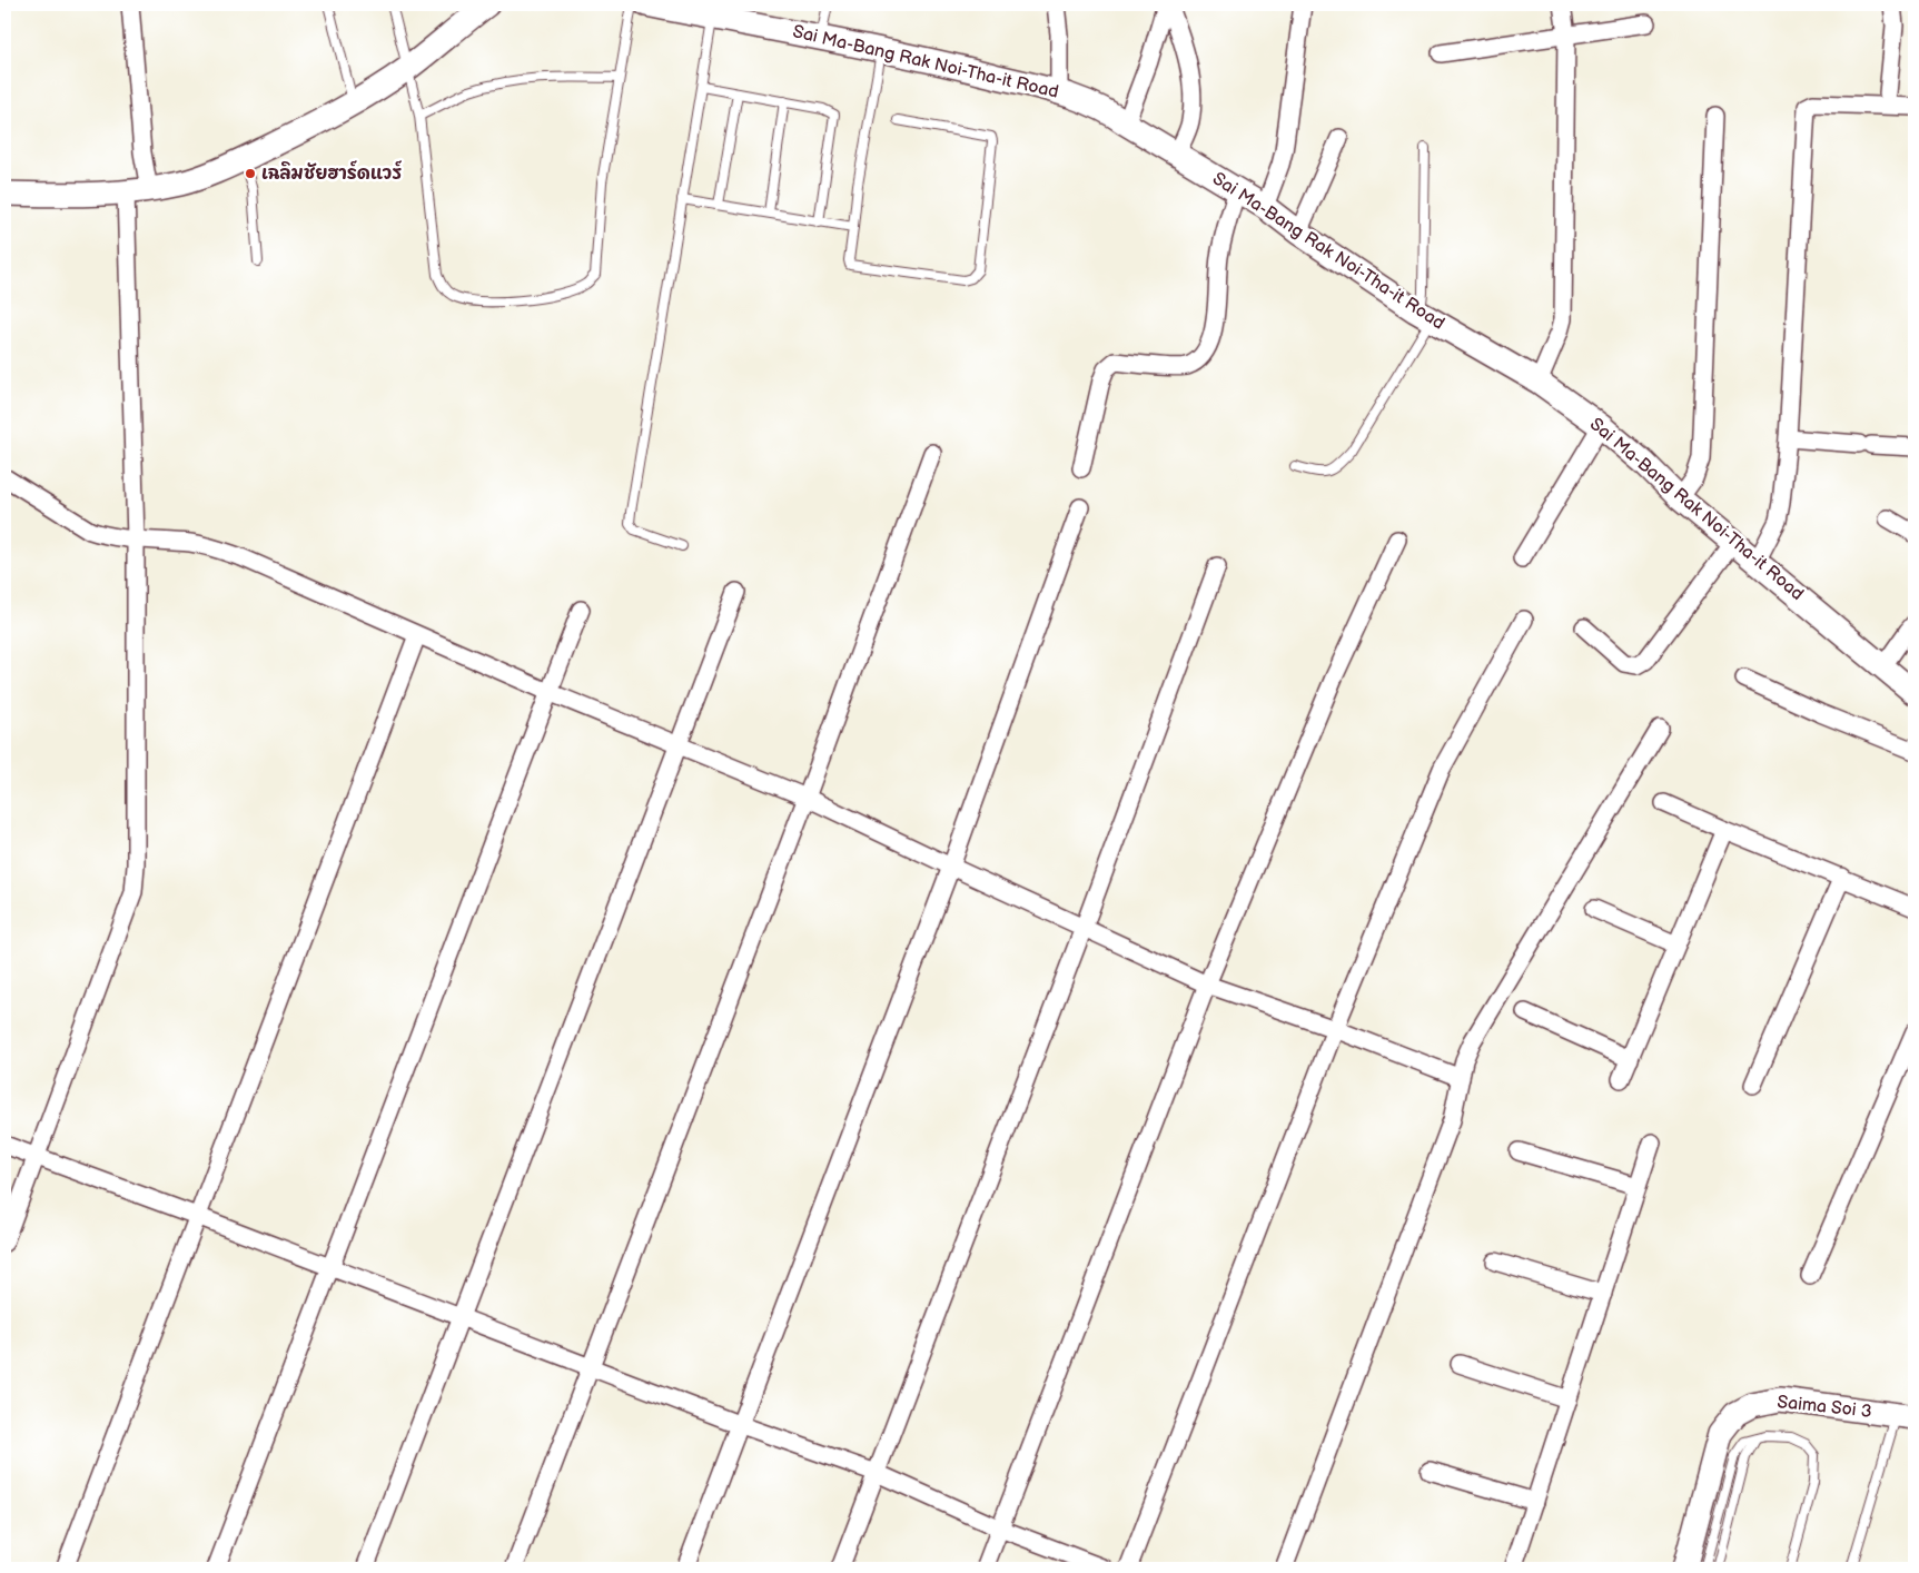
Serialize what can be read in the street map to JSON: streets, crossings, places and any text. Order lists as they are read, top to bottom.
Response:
{
  "streets": {
    "street": ["Sai Ma-Bang Rak Noi-Tha-it Road", "Saima Soi 3"]
  },
  "places": ["เฉลิมชัยฮาร์ดแวร์"]
}
